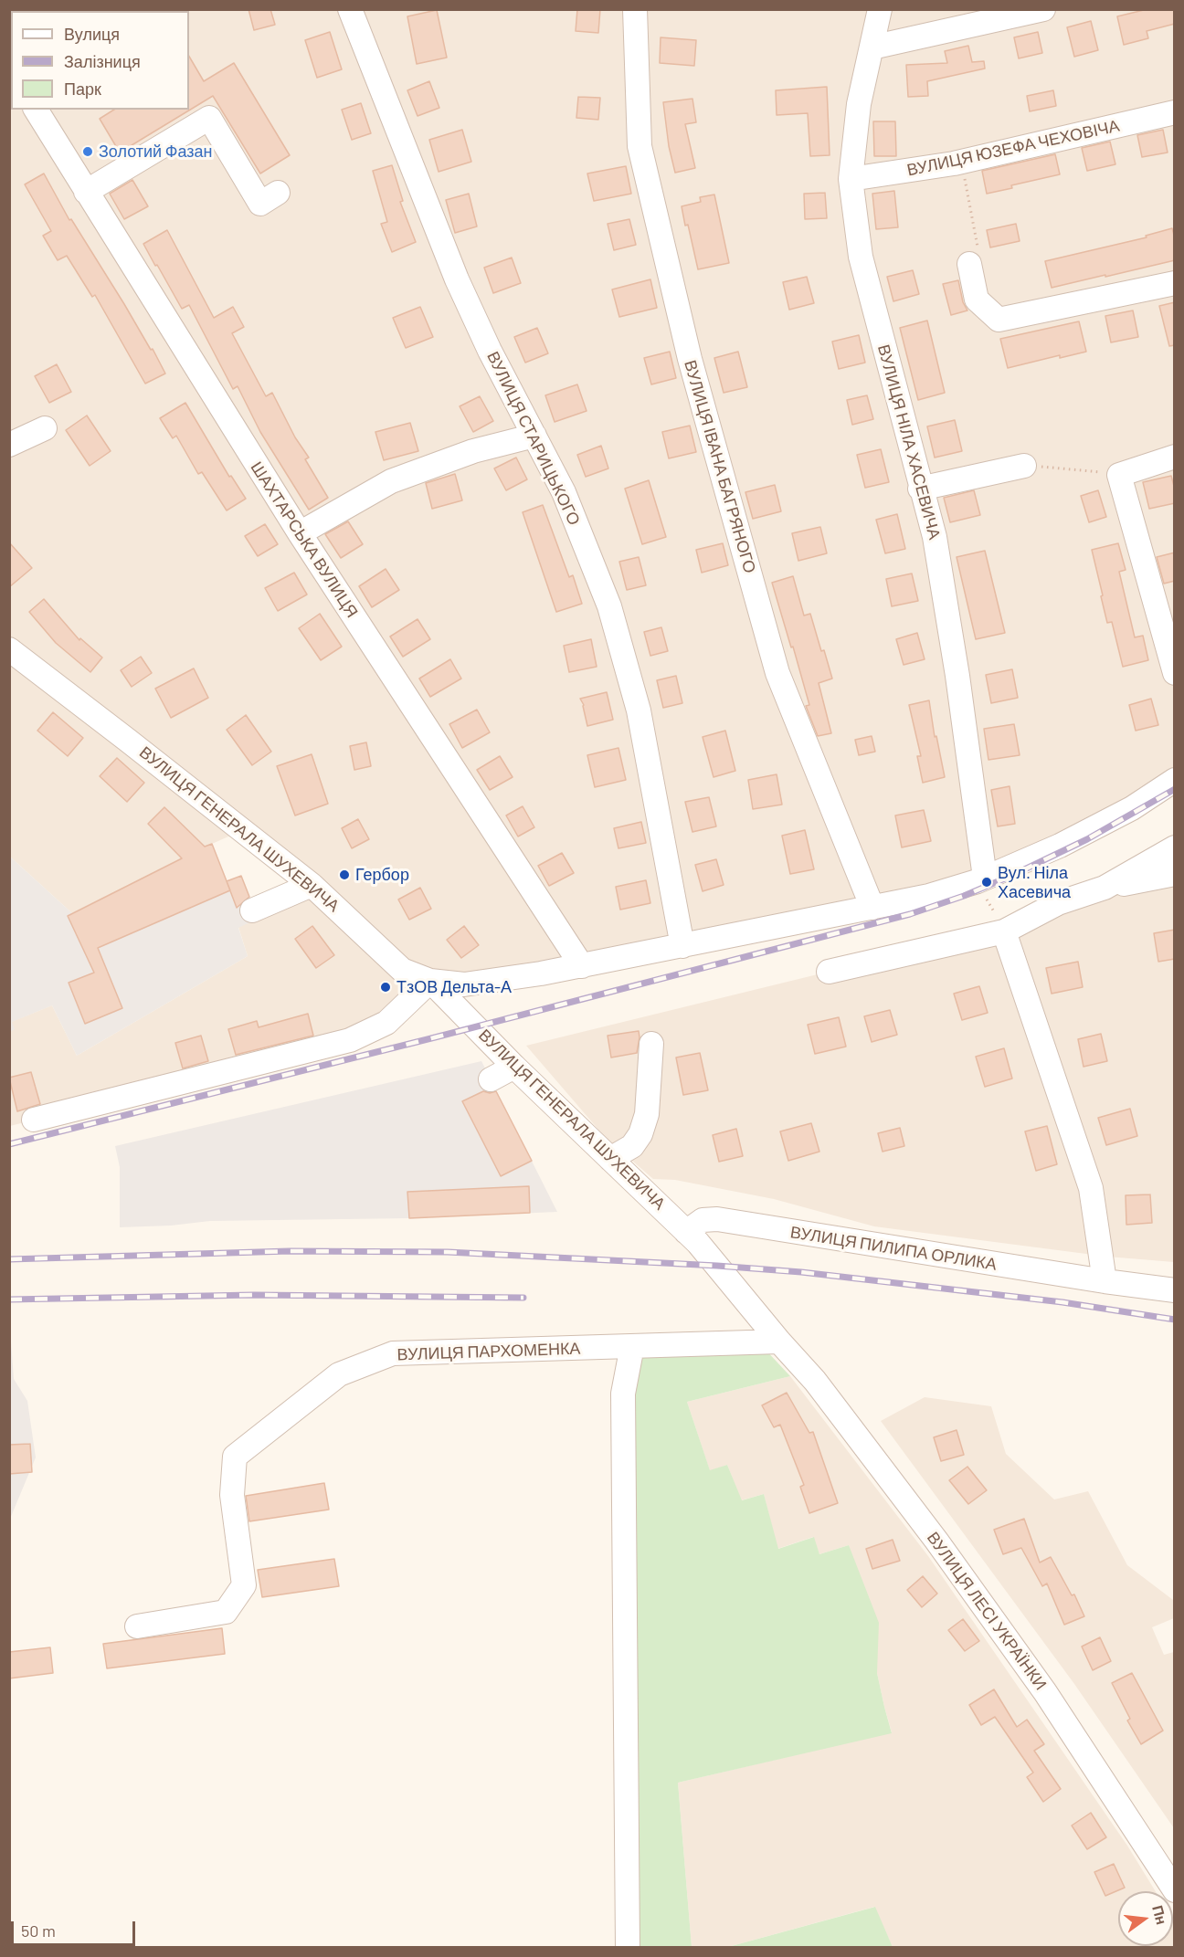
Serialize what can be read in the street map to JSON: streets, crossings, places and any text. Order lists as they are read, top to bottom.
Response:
{
  "streets": {
    "street": [
      "ВУЛИЦЯ ЮЗЕФА ЧЕХОВІЧА",
      "ВУЛИЦЯ СТАРИЦЬКОГО",
      "ВУЛИЦЯ НІЛА ХАСЕВИЧА",
      "ВУЛИЦЯ ІВАНА БАГРЯНОГО",
      "ШАХТАРСЬКА ВУЛИЦЯ",
      "ВУЛИЦЯ ГЕНЕРАЛА ШУХЕВИЧА",
      "ВУЛИЦЯ ПИЛИПА ОРЛИКА",
      "ВУЛИЦЯ ПАРХОМЕНКА",
      "ВУЛИЦЯ ЛЕСІ УКРАЇНКИ"
    ]
  },
  "crossings": [
    ["ВУЛИЦЯ ЮЗЕФА ЧЕХОВІЧА", "ВУЛИЦЯ НІЛА ХАСЕВИЧА"],
    ["ВУЛИЦЯ ГЕНЕРАЛА ШУХЕВИЧА", "ВУЛИЦЯ ПИЛИПА ОРЛИКА"],
    ["ВУЛИЦЯ ГЕНЕРАЛА ШУХЕВИЧА", "ВУЛИЦЯ ПАРХОМЕНКА"],
    ["ВУЛИЦЯ ГЕНЕРАЛА ШУХЕВИЧА", "ВУЛИЦЯ ЛЕСІ УКРАЇНКИ"],
    ["ВУЛИЦЯ ПАРХОМЕНКА", "ВУЛИЦЯ ЛЕСІ УКРАЇНКИ"]
  ],
  "places": [
    "Золотий Фазан",
    "Гербор",
    "Вул. Ніла Хасевича",
    "ТзОВ Дельта-А"
  ],
  "legend": ["Вулиця", "Залізниця", "Парк"],
  "scale_bar": "50 m",
  "north": "right"
}
